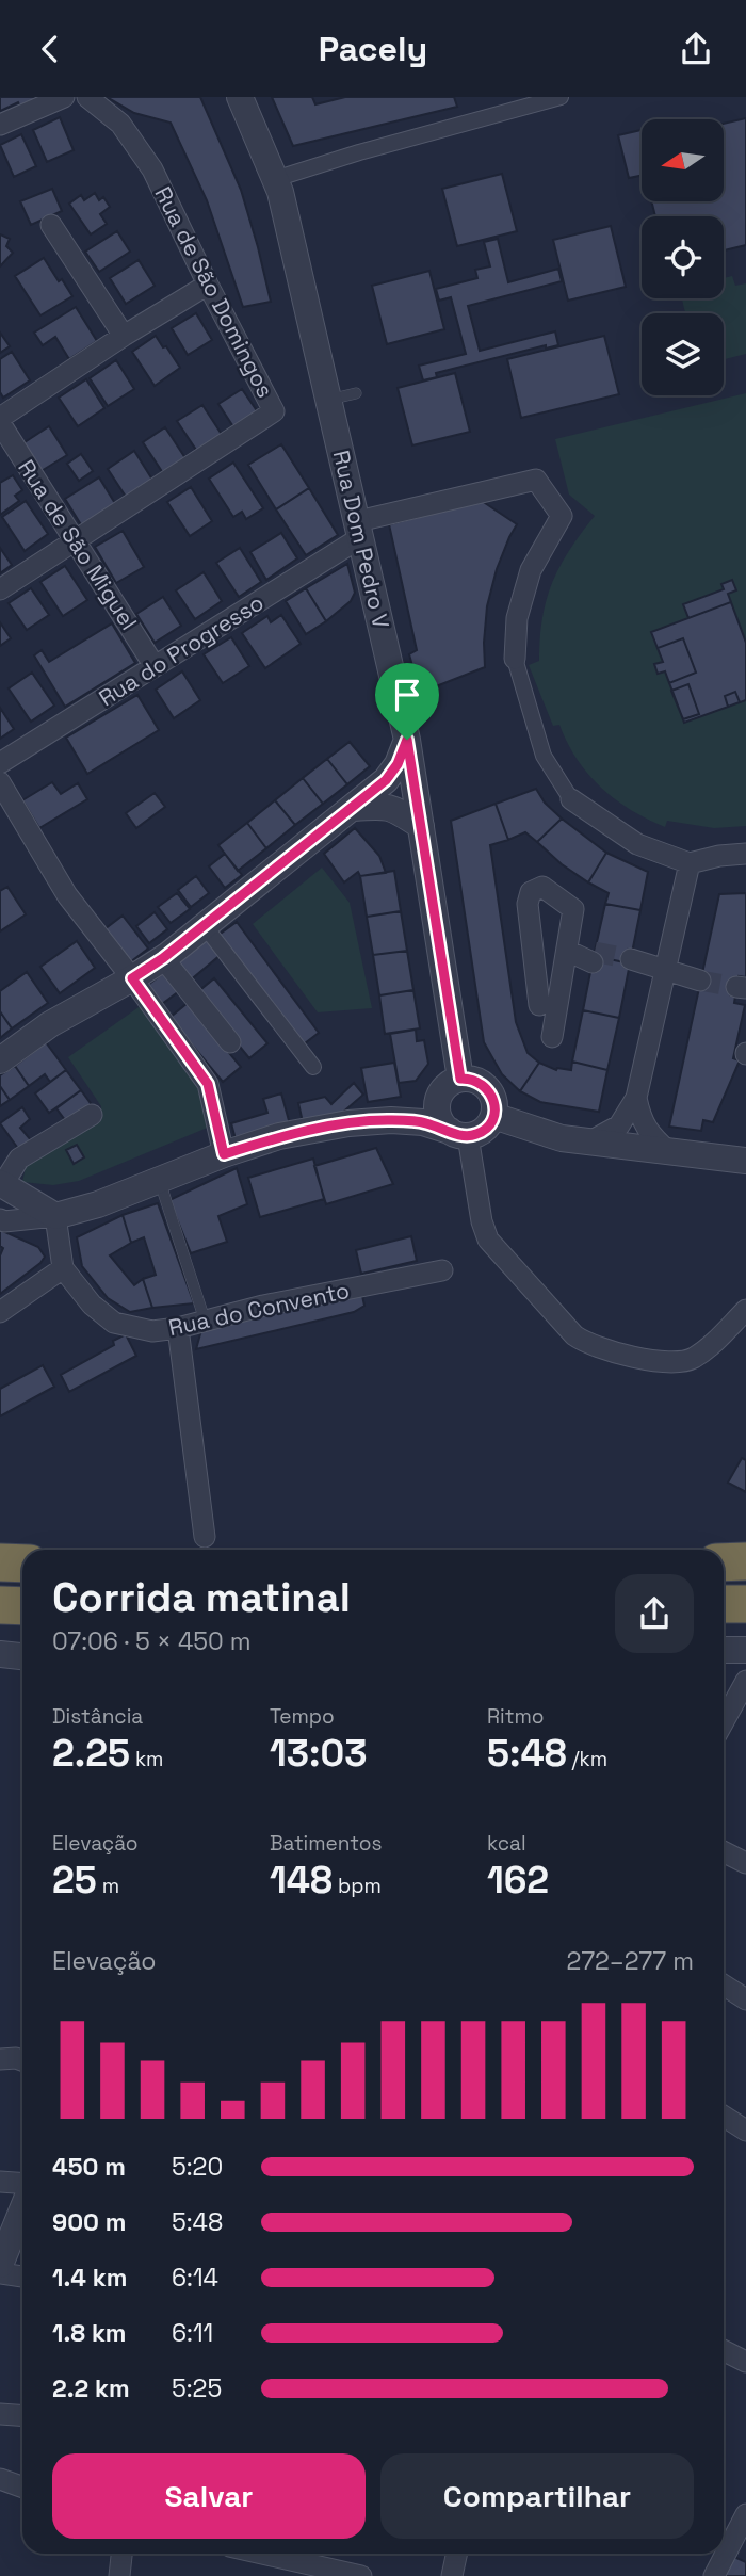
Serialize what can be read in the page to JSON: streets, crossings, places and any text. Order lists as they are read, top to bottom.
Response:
{
  "streets": {
    "street": [
      "Rua de São Domingos",
      "Rua Dom Pedro V",
      "Rua de São Miguel",
      "Rua do Progresso",
      "Rua do Convento"
    ]
  },
  "crossings": [
    ["Rua de São Domingos", "Rua de São Miguel"],
    ["Rua Dom Pedro V", "Rua do Progresso"],
    ["Rua de São Miguel", "Rua do Progresso"]
  ],
  "north": "left",
  "page": {
    "header": "Pacely",
    "heading": ["Corrida matinal", "07:06 · 5 × 450 m"],
    "stats": [
      ["Distância", "2.25 km"],
      ["Tempo", "13:03"],
      ["Ritmo", "5:48 /km"],
      ["Elevação", "25 m"],
      ["Batimentos", "148 bpm"],
      ["kcal", "162"]
    ],
    "chart": ["Elevação", "272–277 m"],
    "list": [
      {
        "name": "450 m",
        "note": "5:20"
      },
      {
        "name": "900 m",
        "note": "5:48"
      },
      {
        "name": "1.4 km",
        "note": "6:14"
      },
      {
        "name": "1.8 km",
        "note": "6:11"
      },
      {
        "name": "2.2 km",
        "note": "5:25"
      }
    ],
    "buttons": ["Salvar", "Compartilhar"]
  }
}
